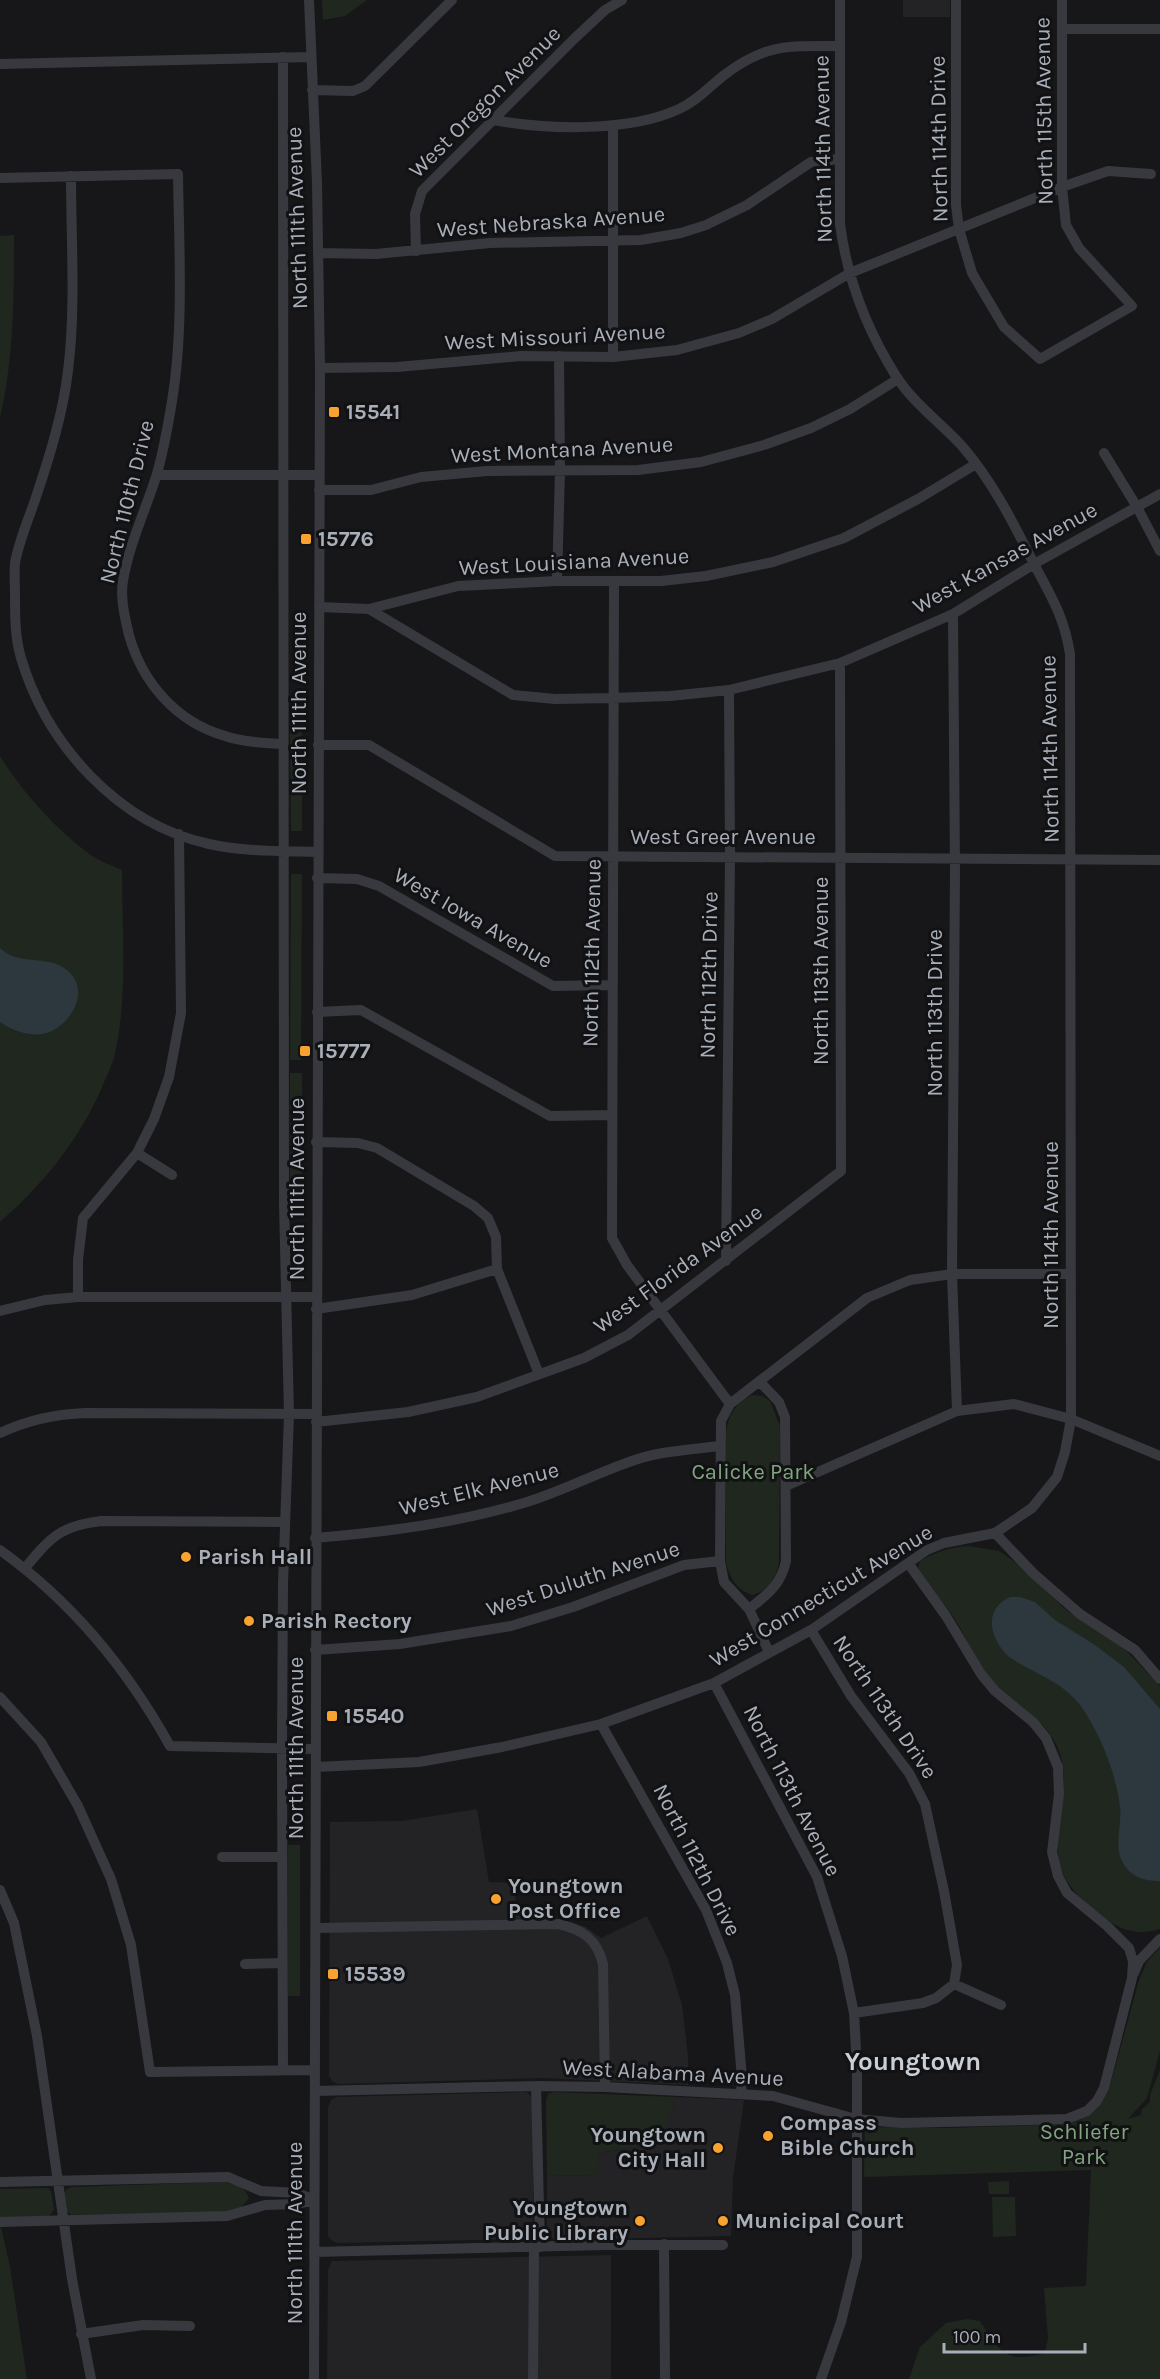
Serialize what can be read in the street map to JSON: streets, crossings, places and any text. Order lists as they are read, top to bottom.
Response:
{
  "streets": {
    "street": [
      "West Oregon Avenue",
      "North 115th Avenue",
      "North 114th Drive",
      "North 114th Avenue",
      "North 111th Avenue",
      "West Nebraska Avenue",
      "West Missouri Avenue",
      "West Montana Avenue",
      "North 110th Drive",
      "West Kansas Avenue",
      "West Louisiana Avenue",
      "West Greer Avenue",
      "West Iowa Avenue",
      "North 112th Avenue",
      "North 113th Avenue",
      "North 112th Drive",
      "North 113th Drive",
      "West Florida Avenue",
      "West Elk Avenue",
      "West Duluth Avenue",
      "West Connecticut Avenue",
      "West Alabama Avenue"
    ]
  },
  "crossings": [
    ["West Oregon Avenue", "West Nebraska Avenue"],
    ["North 115th Avenue", "North 114th Drive"],
    ["North 115th Avenue", "West Missouri Avenue"],
    ["North 114th Drive", "West Missouri Avenue"],
    ["North 114th Avenue", "West Nebraska Avenue"],
    ["North 114th Avenue", "West Missouri Avenue"],
    ["North 114th Avenue", "West Montana Avenue"],
    ["North 114th Avenue", "West Kansas Avenue"],
    ["North 114th Avenue", "West Louisiana Avenue"],
    ["North 114th Avenue", "West Greer Avenue"],
    ["North 114th Avenue", "West Connecticut Avenue"],
    ["North 111th Avenue", "West Nebraska Avenue"],
    ["North 111th Avenue", "West Missouri Avenue"],
    ["North 111th Avenue", "West Montana Avenue"],
    ["North 111th Avenue", "North 110th Drive"],
    ["North 111th Avenue", "West Kansas Avenue"],
    ["North 111th Avenue", "West Greer Avenue"],
    ["North 111th Avenue", "West Iowa Avenue"],
    ["North 111th Avenue", "West Florida Avenue"],
    ["North 111th Avenue", "West Elk Avenue"],
    ["North 111th Avenue", "West Duluth Avenue"],
    ["North 111th Avenue", "West Connecticut Avenue"],
    ["North 111th Avenue", "West Alabama Avenue"],
    ["West Kansas Avenue", "West Louisiana Avenue"],
    ["West Kansas Avenue", "North 112th Avenue"],
    ["West Kansas Avenue", "North 113th Avenue"],
    ["West Kansas Avenue", "North 112th Drive"],
    ["West Kansas Avenue", "North 113th Drive"],
    ["West Louisiana Avenue", "North 112th Avenue"],
    ["West Greer Avenue", "North 112th Avenue"],
    ["West Greer Avenue", "North 113th Avenue"],
    ["West Greer Avenue", "North 112th Drive"],
    ["West Greer Avenue", "North 113th Drive"],
    ["West Iowa Avenue", "North 112th Avenue"],
    ["North 112th Avenue", "West Florida Avenue"],
    ["North 113th Avenue", "West Florida Avenue"],
    ["North 113th Avenue", "West Connecticut Avenue"],
    ["North 113th Avenue", "West Alabama Avenue"],
    ["North 112th Drive", "West Florida Avenue"],
    ["North 112th Drive", "West Connecticut Avenue"],
    ["North 112th Drive", "West Alabama Avenue"],
    ["North 113th Drive", "West Connecticut Avenue"]
  ],
  "districts": ["Youngtown"],
  "parks": ["Calicke Park", "Schliefer Park"],
  "places": {
    "transit": [
      "15541",
      "15776",
      "15777",
      "15540",
      "15539"
    ],
    "other": [
      "Parish Hall",
      "Parish Rectory",
      "Youngtown Post Office",
      "Compass Bible Church",
      "Youngtown City Hall",
      "Youngtown Public Library",
      "Municipal Court"
    ]
  },
  "scale_bar": "100 m"
}
